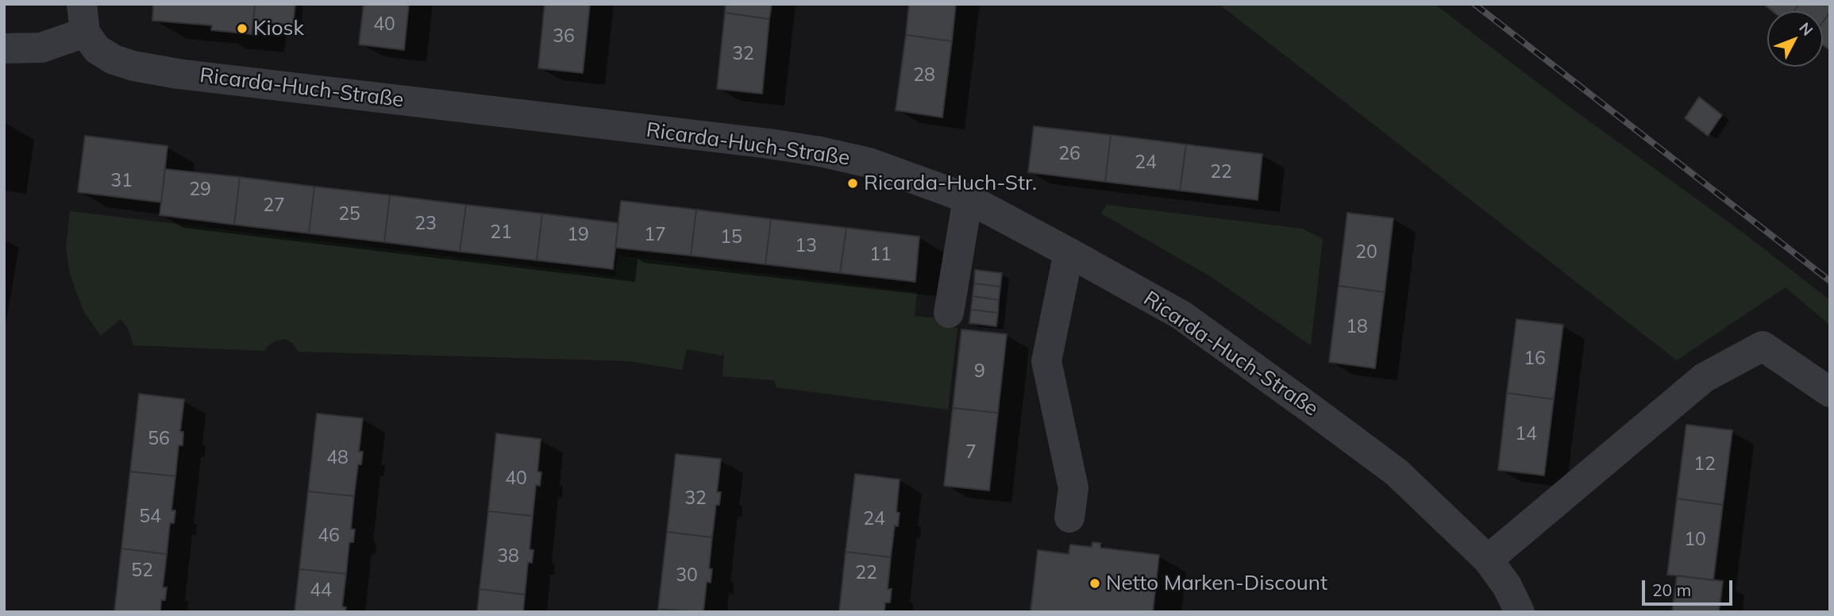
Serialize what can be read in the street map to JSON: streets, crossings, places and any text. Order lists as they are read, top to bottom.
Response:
{
  "streets": {
    "street": ["Ricarda-Huch-Straße"]
  },
  "places": ["Kiosk", "Ricarda-Huch-Str.", "Netto Marken-Discount"],
  "house_numbers": [
    "40",
    "36",
    "32",
    "28",
    "26",
    "24",
    "22",
    "31",
    "29",
    "27",
    "25",
    "23",
    "21",
    "19",
    "17",
    "15",
    "13",
    "20",
    "11",
    "18",
    "16",
    "9",
    "14",
    "56",
    "7",
    "48",
    "12",
    "40",
    "32",
    "54",
    "24",
    "46",
    "10",
    "38",
    "52",
    "22",
    "30",
    "44"
  ],
  "scale_bar": "20 m",
  "north": "top right"
}
